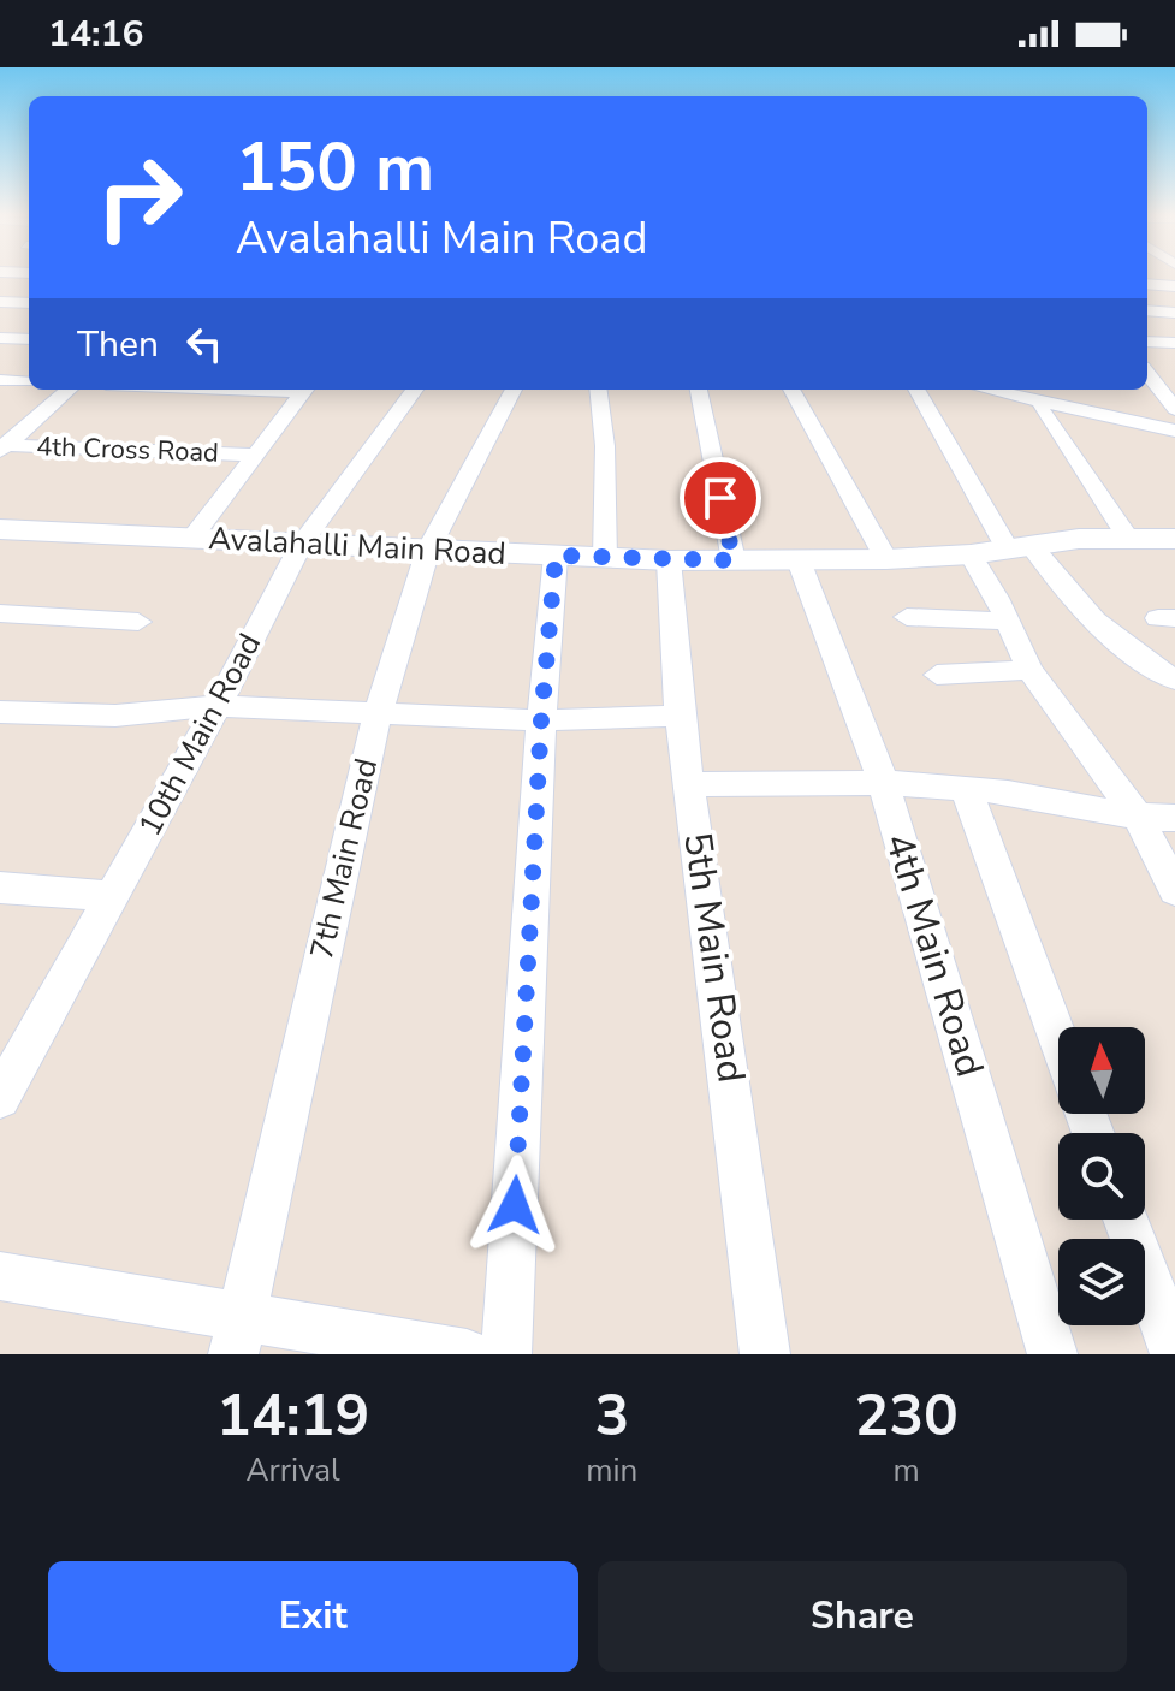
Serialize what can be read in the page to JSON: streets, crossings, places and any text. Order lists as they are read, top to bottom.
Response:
{
  "streets": {
    "street": [
      "4th Cross Road",
      "Avalahalli Main Road",
      "10th Main Road",
      "7th Main Road",
      "4th Main Road",
      "5th Main Road"
    ]
  },
  "crossings": [
    ["Avalahalli Main Road", "10th Main Road"],
    ["Avalahalli Main Road", "7th Main Road"],
    ["Avalahalli Main Road", "4th Main Road"],
    ["Avalahalli Main Road", "5th Main Road"]
  ],
  "north": "top",
  "page": {
    "status": "14:16",
    "turn": ["150 m", "Avalahalli Main Road"],
    "then": "Then",
    "eta": [
      "14:19",
      "Arrival",
      "3",
      "min",
      "230",
      "m"
    ],
    "buttons": ["Exit", "Share"]
  }
}
